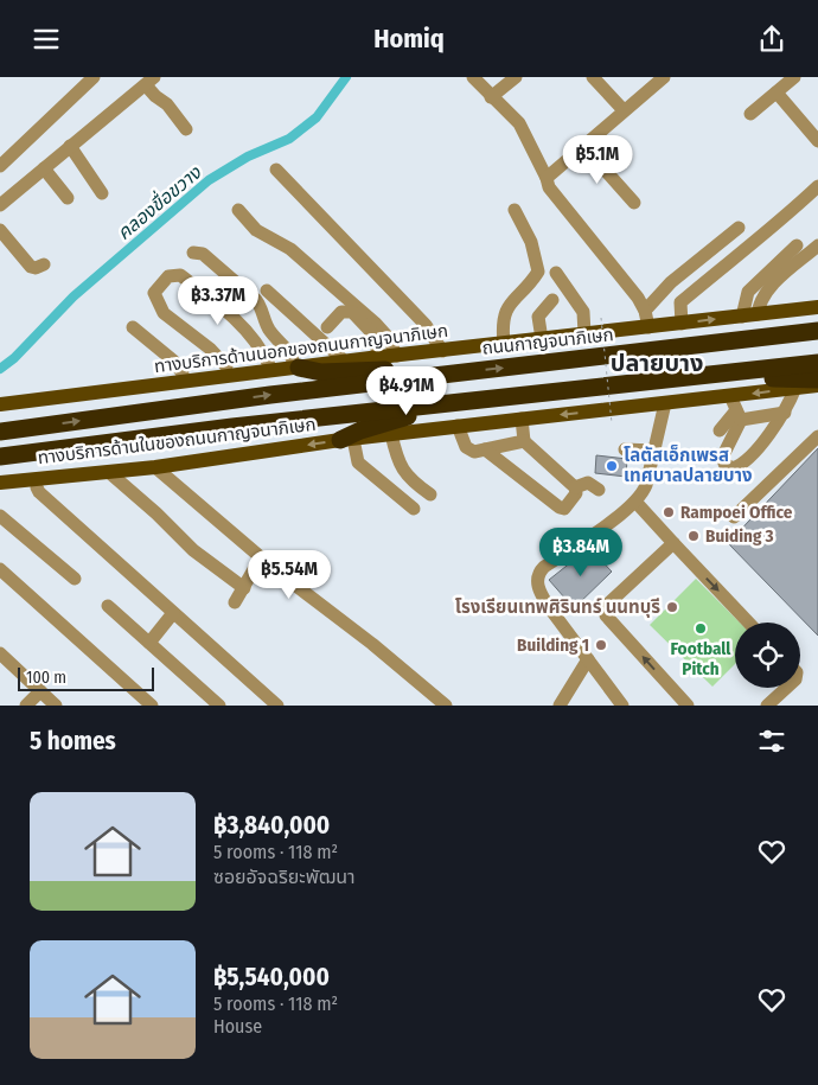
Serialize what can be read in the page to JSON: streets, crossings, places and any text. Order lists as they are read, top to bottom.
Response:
{
  "streets": {
    "highway": ["ถนนกาญจนาภิเษก"],
    "main road": ["ทางบริการด้านนอกของถนนกาญจนาภิเษก", "ทางบริการด้านในของถนนกาญจนาภิเษก"]
  },
  "districts": ["ปลายบาง"],
  "water": ["คลองขื่อขวาง"],
  "places": [
    "โลตัสเอ็กเพรส เทศบาลปลายบาง",
    "Rampoei Office",
    "Buiding 3",
    "โรงเรียนเทพศิรินทร์ นนทบุรี",
    "Football Pitch",
    "Building 1"
  ],
  "scale_bar": "100 m",
  "page": {
    "header": "Homiq",
    "price": [
      "฿5.1M",
      "฿3.37M",
      "฿4.91M",
      "฿3.84M",
      "฿5.54M"
    ],
    "scale": "100 m",
    "heading": "5 homes",
    "list": [
      {
        "name": "฿3,840,000",
        "note": "5 rooms · 118 m² · ซอยอัจฉริยะพัฒนา"
      },
      {
        "name": "฿5,540,000",
        "note": "5 rooms · 118 m² · House"
      }
    ]
  }
}
